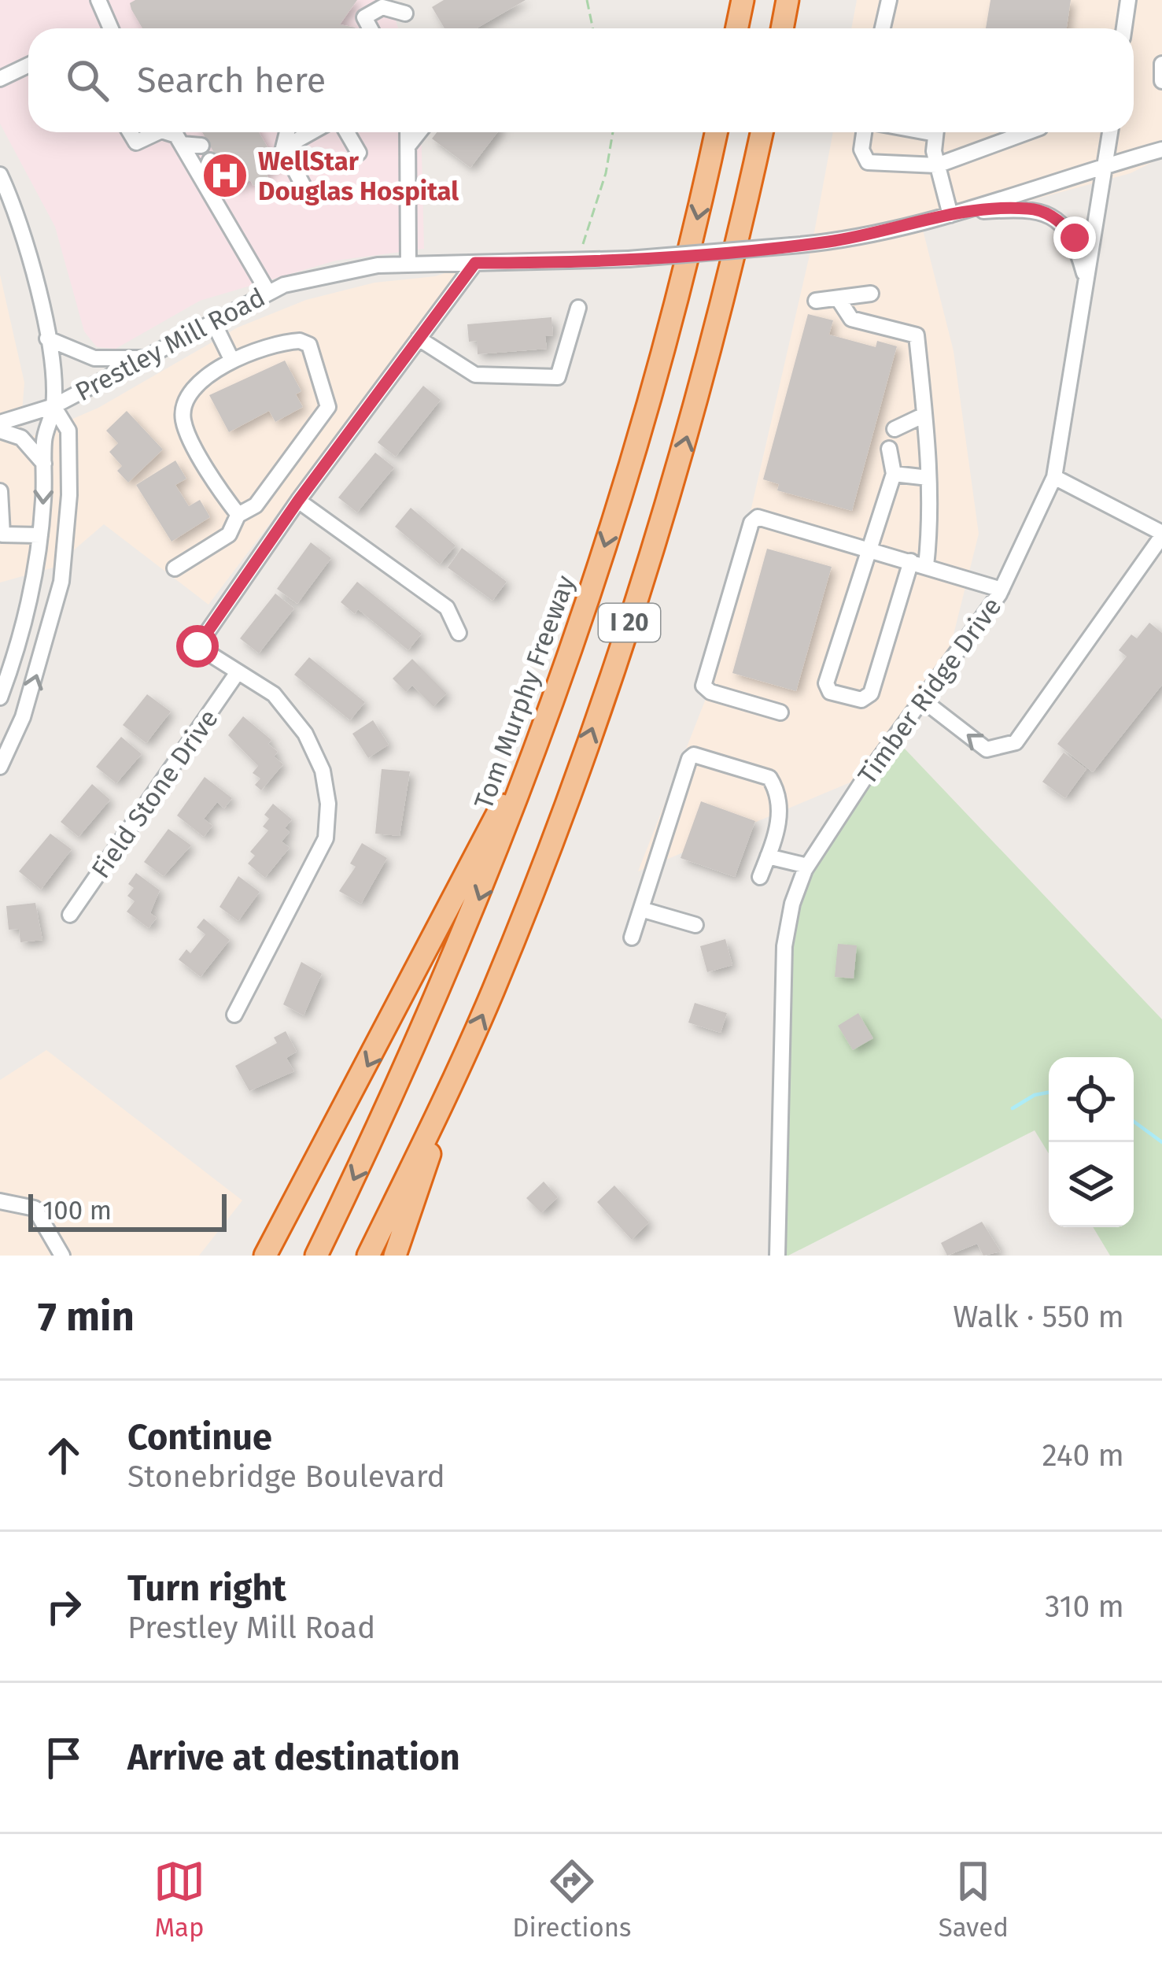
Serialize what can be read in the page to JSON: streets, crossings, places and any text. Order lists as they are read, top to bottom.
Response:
{
  "streets": {
    "highway": ["I 20", "Tom Murphy Freeway"],
    "street": ["Prestley Mill Road", "Timber Ridge Drive", "Field Stone Drive"]
  },
  "crossings": [
    ["Prestley Mill Road", "Timber Ridge Drive"]
  ],
  "places": {
    "hospital": ["WellStar Douglas Hospital"]
  },
  "scale_bar": "100 m",
  "page": {
    "search": "Search here",
    "scale": "100 m",
    "heading": ["7 min", "Walk · 550 m"],
    "list": [
      ["Continue", "Stonebridge Boulevard", "240 m"],
      ["Turn right", "Prestley Mill Road", "310 m"],
      "Arrive at destination"
    ],
    "nav": ["Map", "Directions", "Saved"]
  }
}
